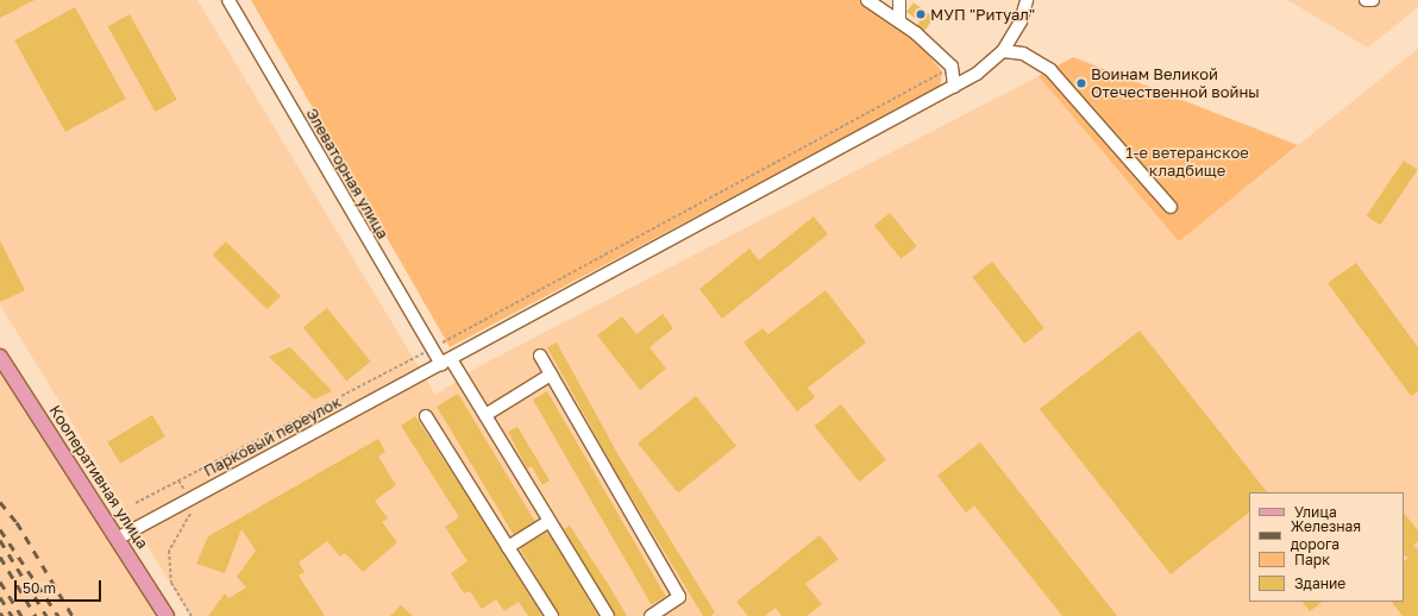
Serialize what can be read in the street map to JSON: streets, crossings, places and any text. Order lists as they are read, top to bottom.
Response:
{
  "streets": {
    "main road": ["Кооперативная улица"],
    "street": ["Элеваторная улица", "Парковый переулок"]
  },
  "crossings": [
    ["Элеваторная улица", "Парковый переулок"],
    ["Парковый переулок", "Кооперативная улица"]
  ],
  "parks": ["1-е ветеранское кладбище"],
  "places": ["МУП \"Ритуал\"", "Воинам Великой Отечественной войны"],
  "legend": [
    "Улица",
    "Железная дорога",
    "Парк",
    "Здание"
  ],
  "scale_bar": "50 m"
}
